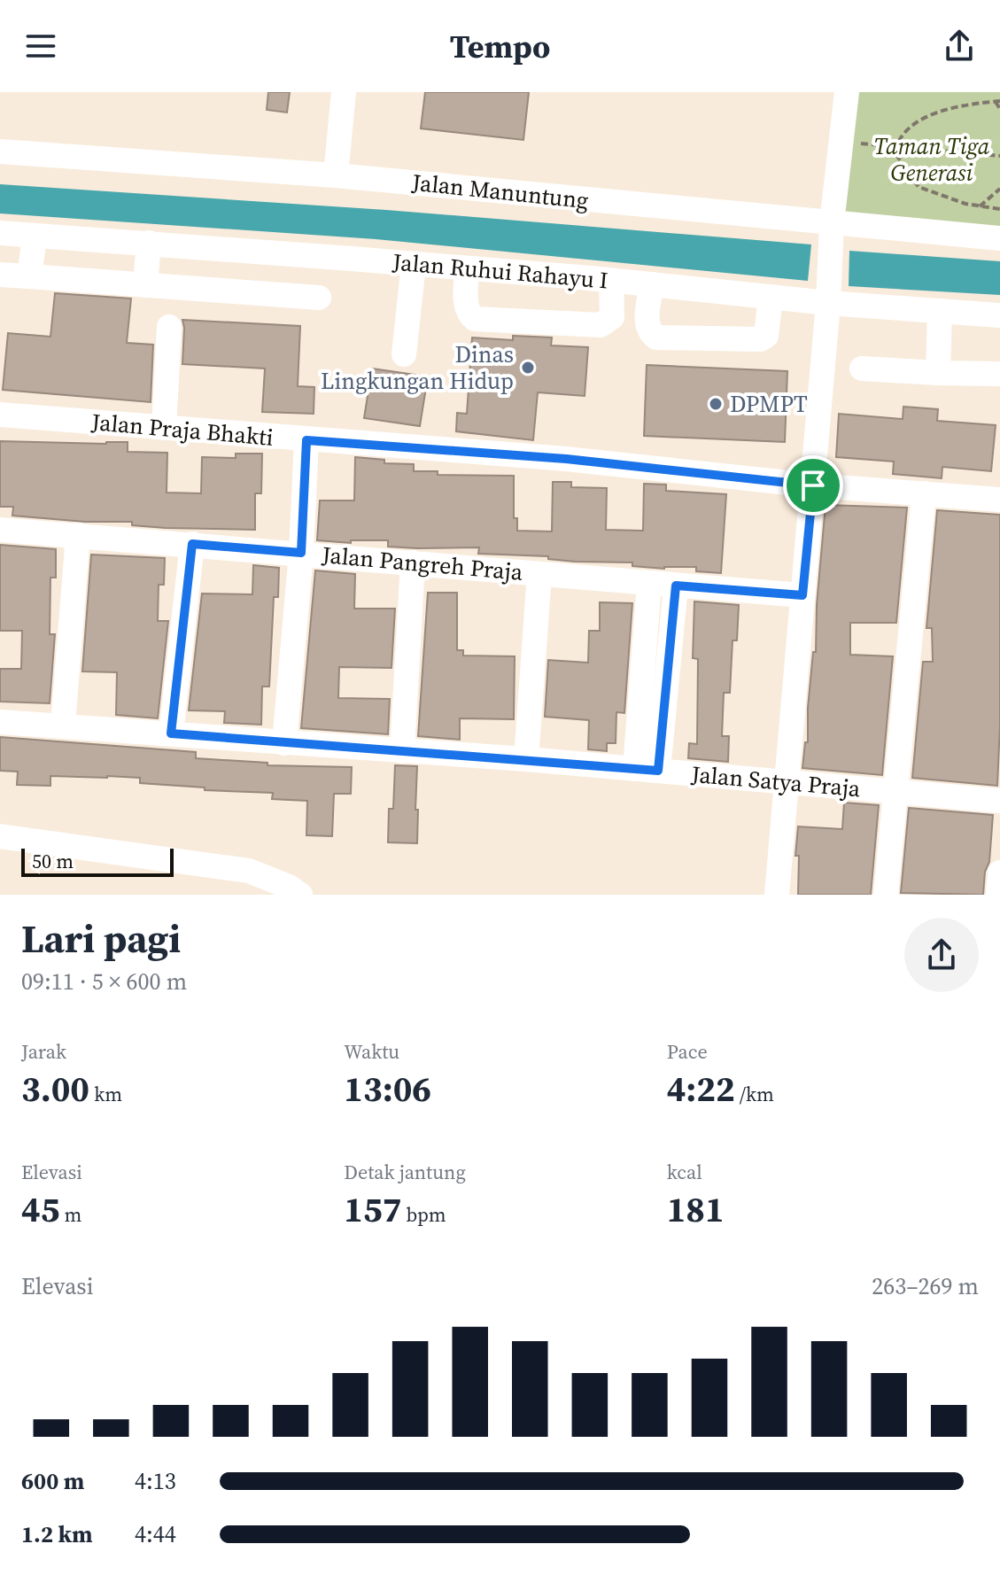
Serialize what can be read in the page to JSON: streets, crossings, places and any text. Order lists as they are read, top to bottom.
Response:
{
  "streets": {
    "street": [
      "Jalan Manuntung",
      "Jalan Ruhui Rahayu I",
      "Jalan Praja Bhakti",
      "Jalan Pangreh Praja",
      "Jalan Satya Praja"
    ]
  },
  "parks": ["Taman Tiga Generasi"],
  "places": ["Dinas Lingkungan Hidup", "DPMPT"],
  "scale_bar": "50 m",
  "page": {
    "header": "Tempo",
    "scale": "50 m",
    "heading": ["Lari pagi", "09:11 · 5 × 600 m"],
    "stats": [
      ["Jarak", "3.00 km"],
      ["Waktu", "13:06"],
      ["Pace", "4:22 /km"],
      ["Elevasi", "45 m"],
      ["Detak jantung", "157 bpm"],
      ["kcal", "181"]
    ],
    "chart": ["Elevasi", "263–269 m"],
    "list": [
      {
        "name": "600 m",
        "note": "4:13"
      },
      {
        "name": "1.2 km",
        "note": "4:44"
      }
    ]
  }
}
